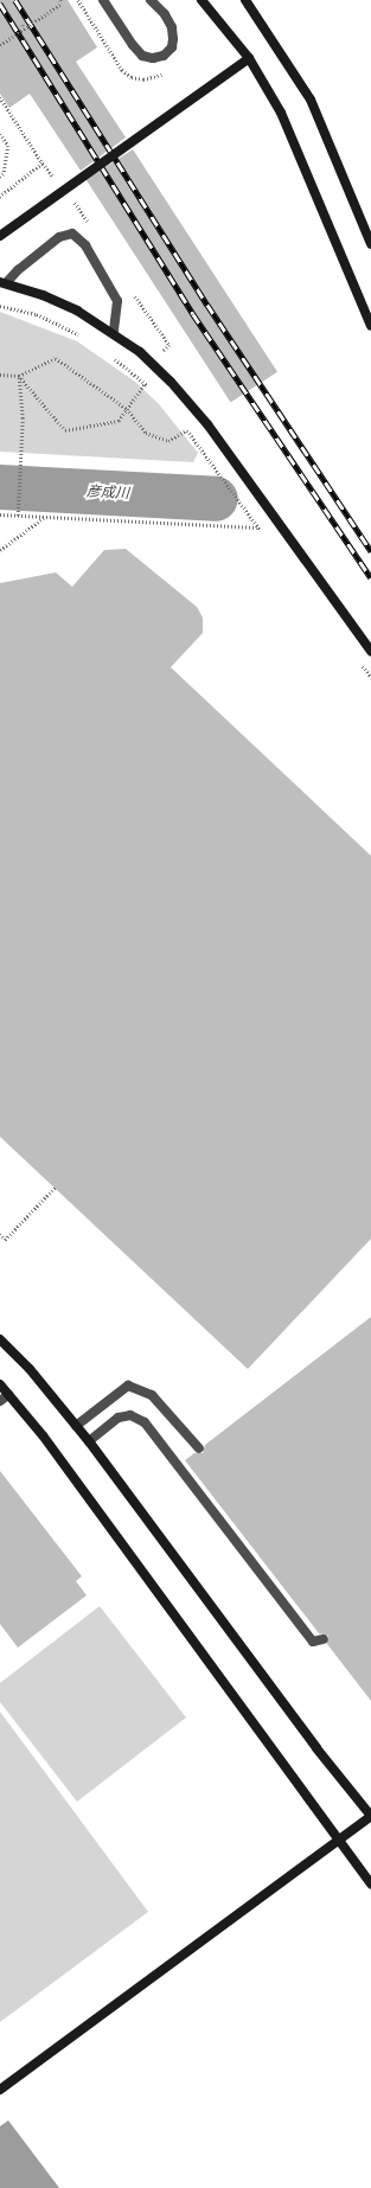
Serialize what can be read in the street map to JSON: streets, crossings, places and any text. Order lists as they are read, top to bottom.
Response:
{
  "water": ["彦成川"]
}
